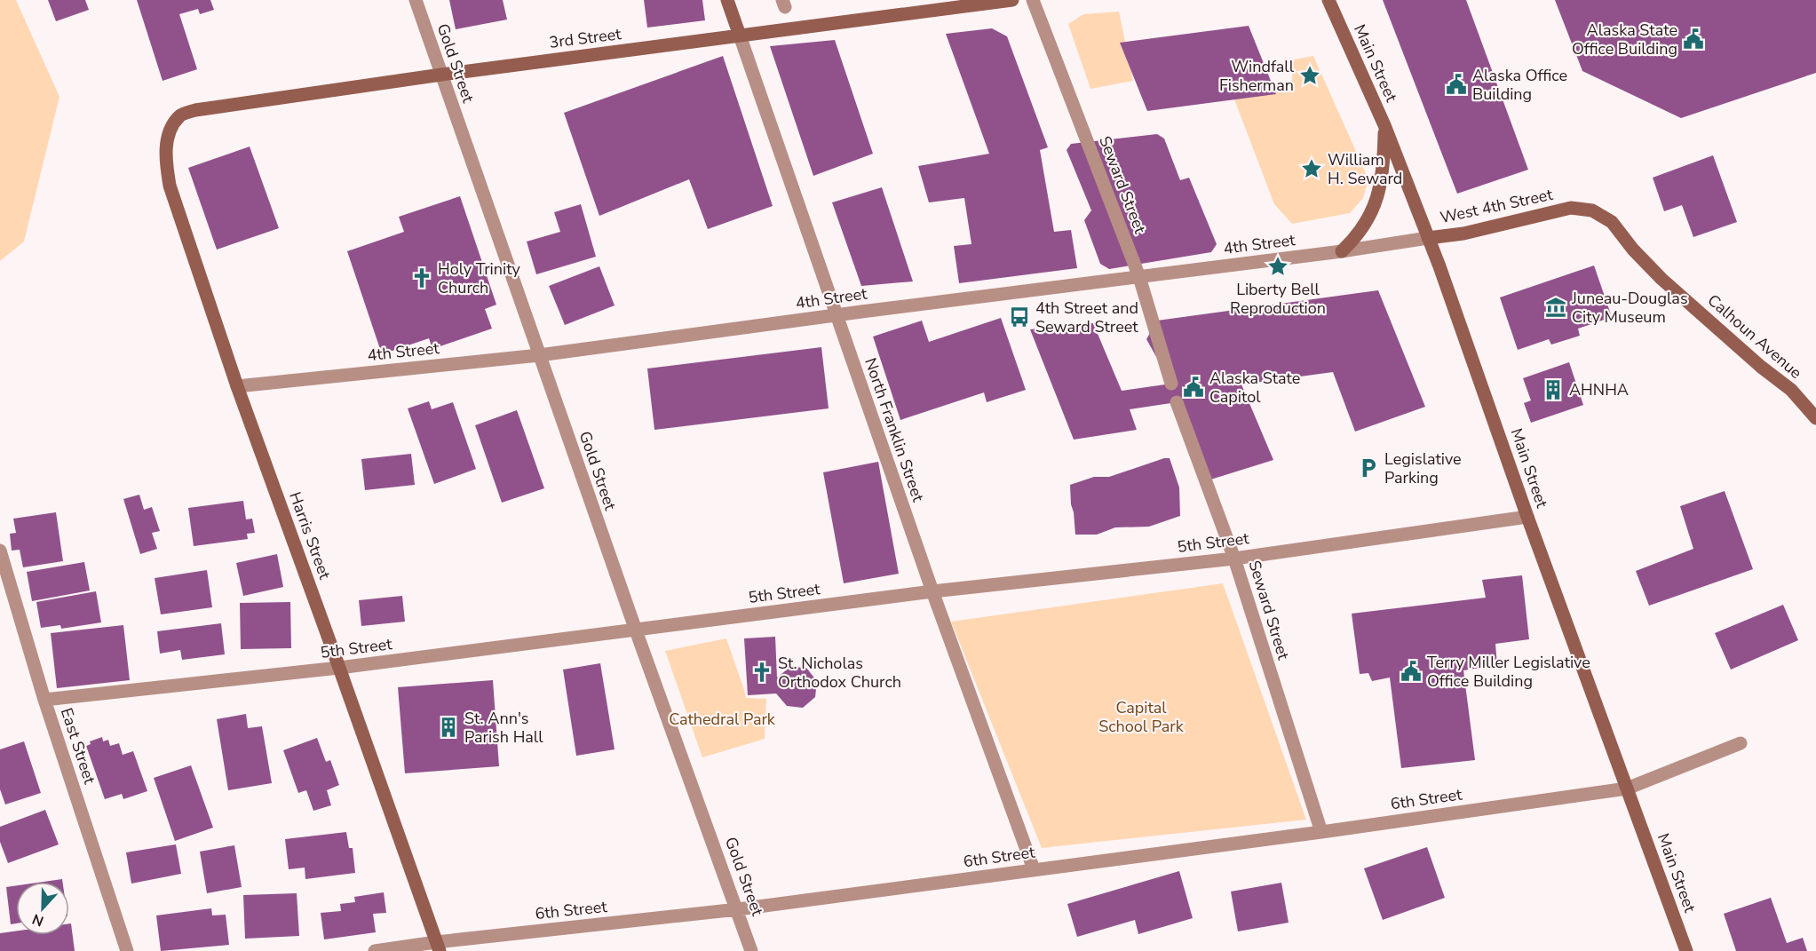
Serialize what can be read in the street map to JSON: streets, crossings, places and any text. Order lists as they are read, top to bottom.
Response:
{
  "streets": {
    "street": [
      "3rd Street",
      "Gold Street",
      "Main Street",
      "Seward Street",
      "West 4th Street",
      "4th Street",
      "Calhoun Avenue",
      "North Franklin Street",
      "Harris Street",
      "5th Street",
      "East Street",
      "6th Street"
    ]
  },
  "crossings": [
    ["3rd Street", "Gold Street"],
    ["3rd Street", "North Franklin Street"],
    ["3rd Street", "Harris Street"],
    ["Gold Street", "4th Street"],
    ["Gold Street", "5th Street"],
    ["Gold Street", "6th Street"],
    ["Main Street", "West 4th Street"],
    ["Main Street", "4th Street"],
    ["Main Street", "5th Street"],
    ["Main Street", "6th Street"],
    ["Seward Street", "4th Street"],
    ["Seward Street", "5th Street"],
    ["Seward Street", "6th Street"],
    ["West 4th Street", "4th Street"],
    ["West 4th Street", "Calhoun Avenue"],
    ["4th Street", "North Franklin Street"],
    ["4th Street", "Harris Street"],
    ["North Franklin Street", "5th Street"],
    ["North Franklin Street", "6th Street"],
    ["Harris Street", "5th Street"],
    ["Harris Street", "6th Street"],
    ["5th Street", "East Street"]
  ],
  "parks": ["Capital School Park", "Cathedral Park"],
  "places": {
    "public building": [
      "Alaska State Office Building",
      "Alaska Office Building",
      "Alaska State Capitol",
      "Terry Miller Legislative Office Building"
    ],
    "place": ["Windfall Fisherman", "William H. Seward", "Liberty Bell Reproduction"],
    "church": ["Holy Trinity Church", "St. Nicholas Orthodox Church"],
    "museum": ["Juneau-Douglas City Museum"],
    "bus stop": ["4th Street and Seward Street"],
    "building": ["AHNHA", "St. Ann's Parish Hall"],
    "parking": ["Legislative Parking"]
  },
  "north": "bottom"
}
